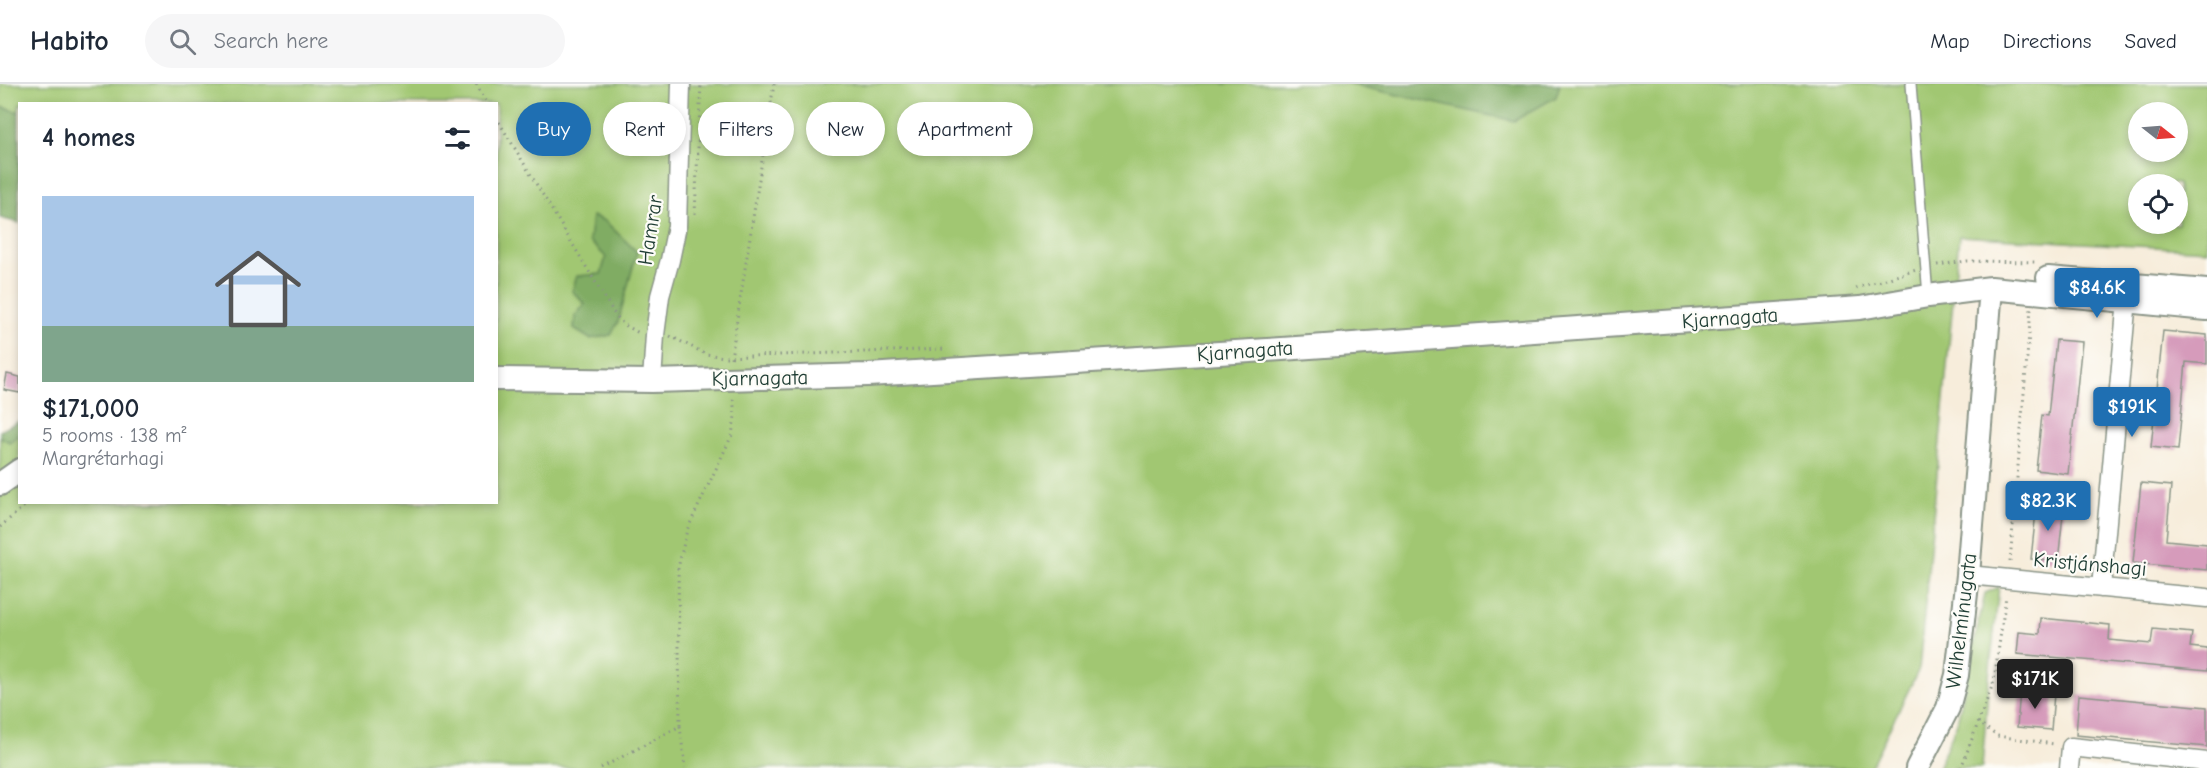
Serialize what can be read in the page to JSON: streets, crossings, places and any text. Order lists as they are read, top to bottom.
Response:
{
  "streets": {
    "street": [
      "Hamrar",
      "Kjarnagata",
      "Kristjánshagi",
      "Wilhelmínugata"
    ]
  },
  "crossings": [
    ["Hamrar", "Kjarnagata"],
    ["Kjarnagata", "Wilhelmínugata"],
    ["Kristjánshagi", "Wilhelmínugata"]
  ],
  "north": "right",
  "page": {
    "header": "Habito",
    "search": "Search here",
    "nav": ["Map", "Directions", "Saved"],
    "chip": [
      "Buy",
      "Rent",
      "Filters",
      "New",
      "Apartment"
    ],
    "heading": "4 homes",
    "list": [
      {
        "name": "$171,000",
        "note": "5 rooms · 138 m² · Margrétarhagi"
      }
    ],
    "price": [
      "$84.6K",
      "$191K",
      "$82.3K",
      "$171K"
    ]
  }
}
